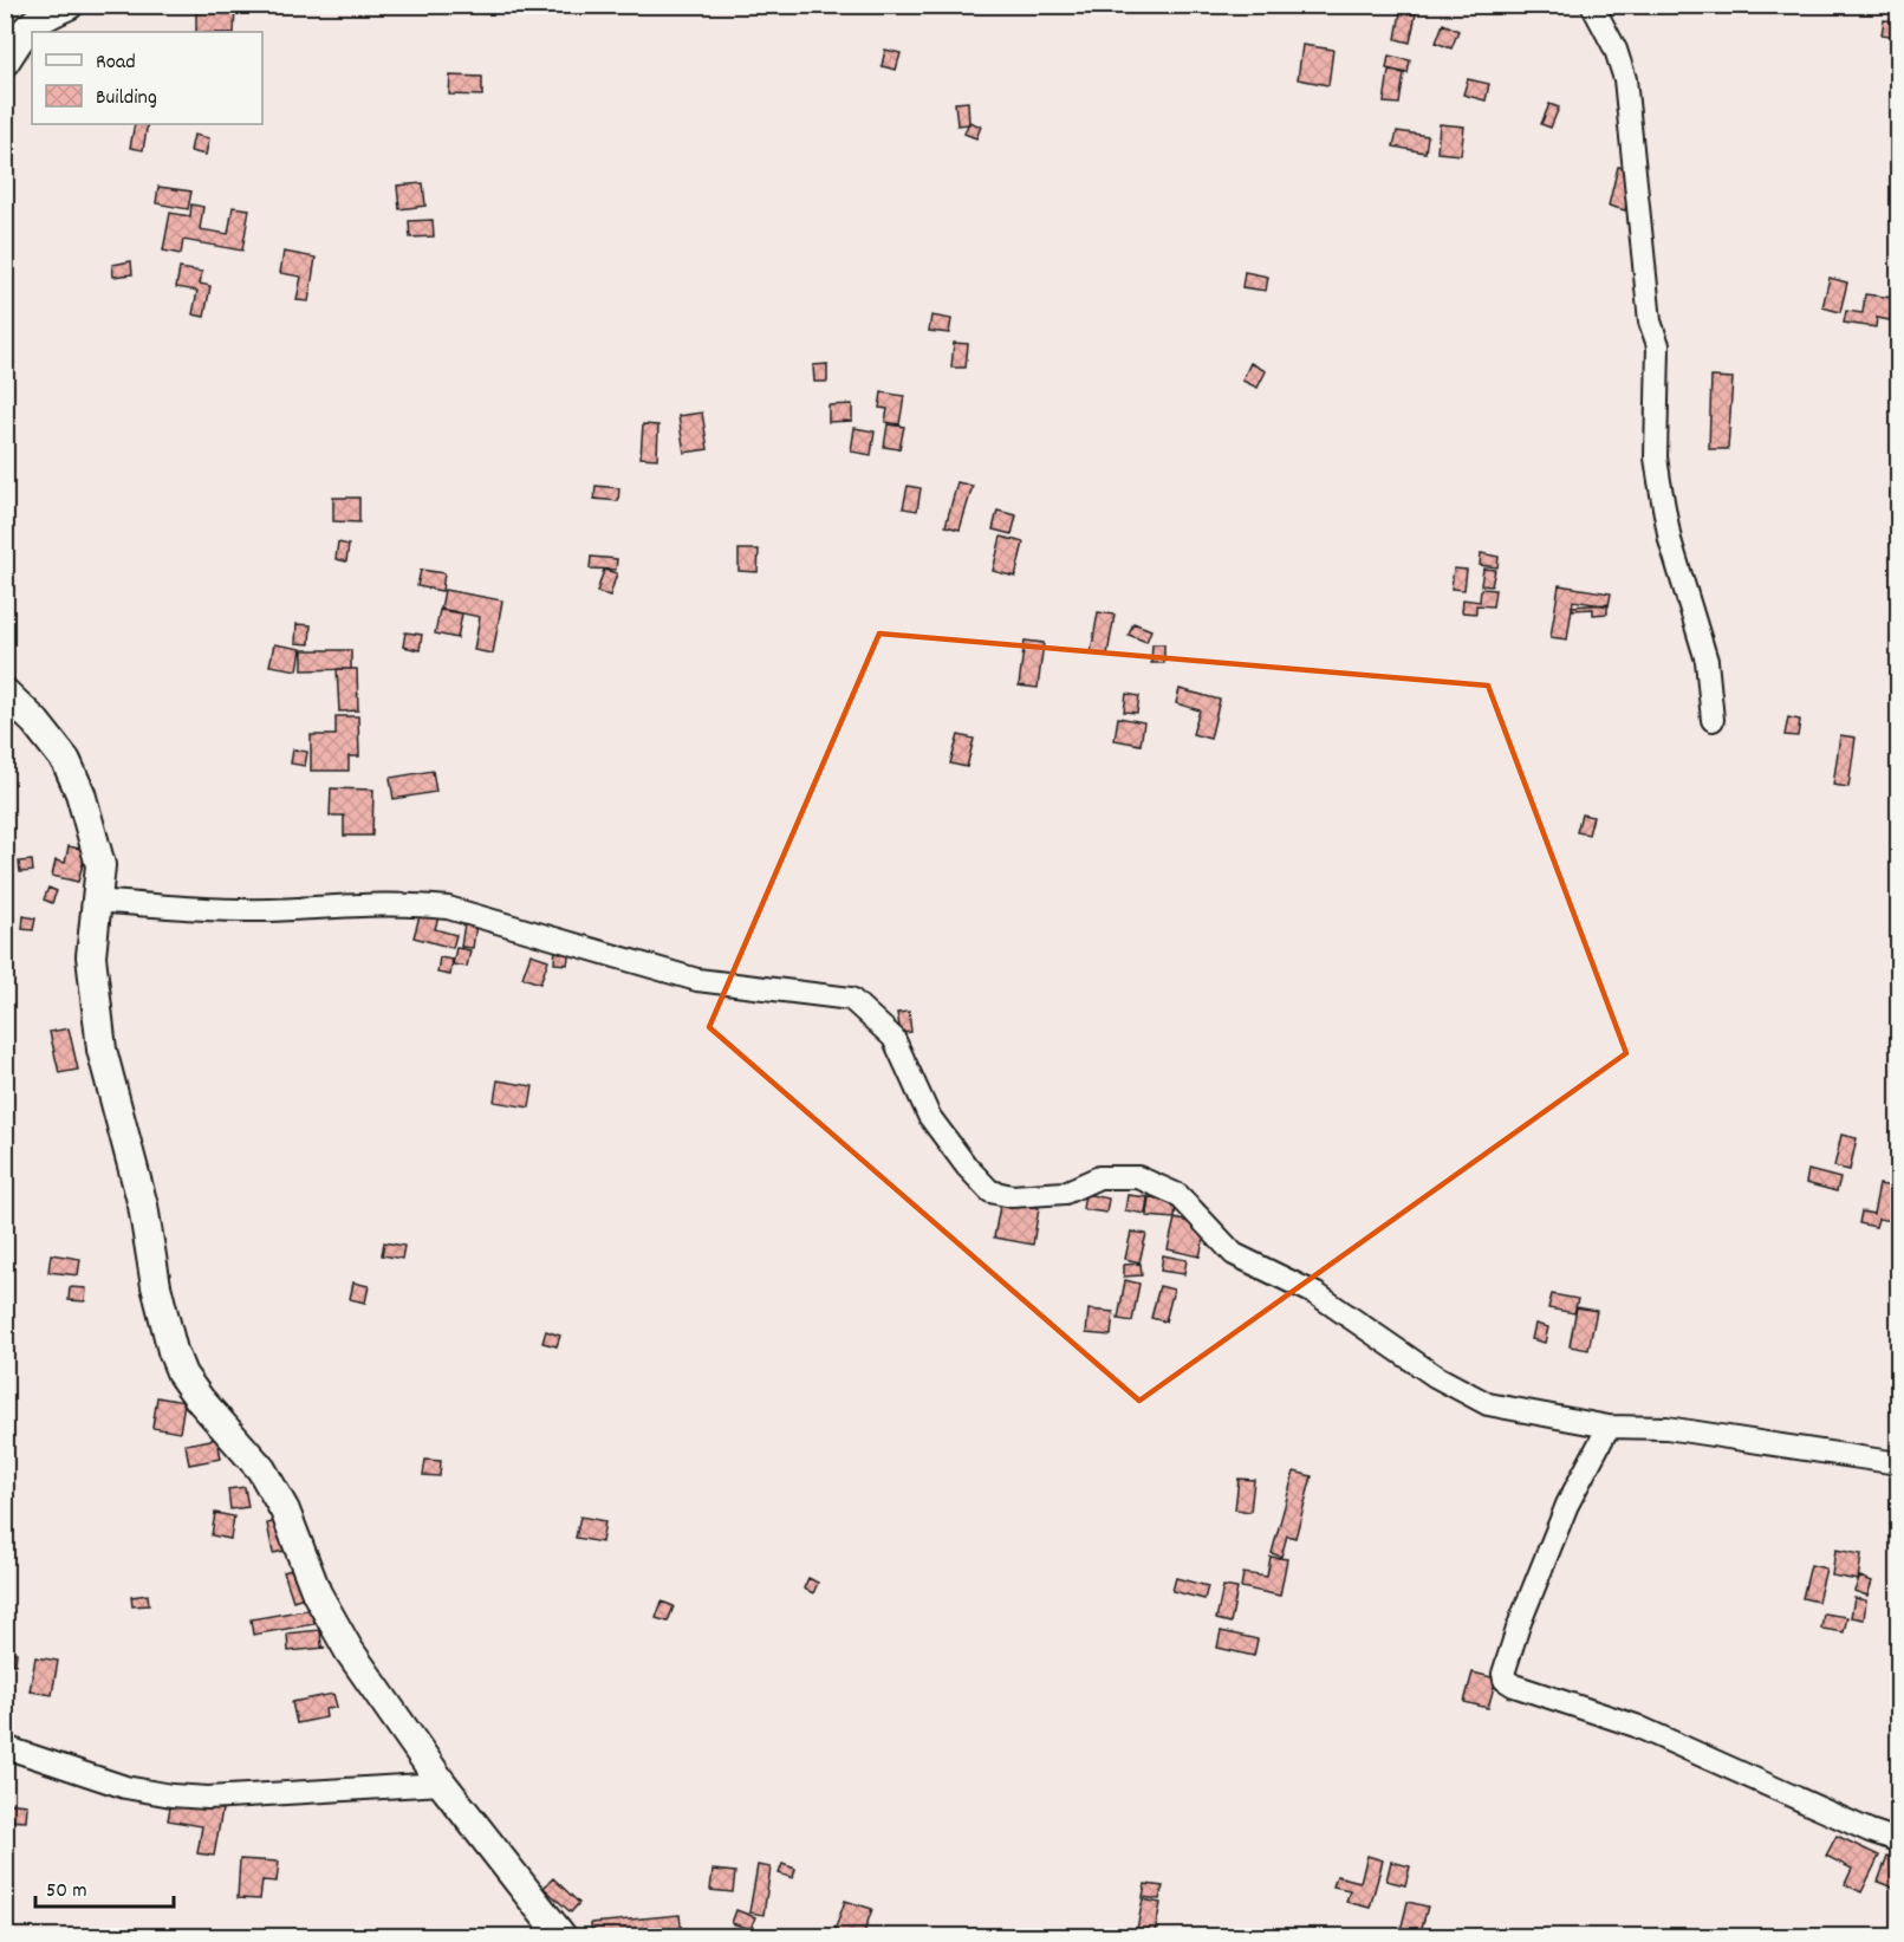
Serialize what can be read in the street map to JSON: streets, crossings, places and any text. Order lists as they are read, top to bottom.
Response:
{
  "legend": ["Road", "Building"],
  "scale_bar": "50 m"
}
